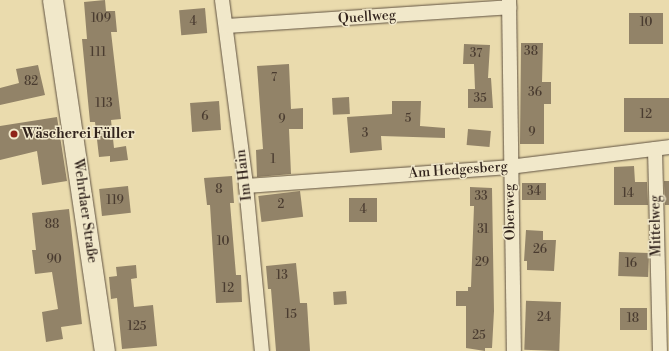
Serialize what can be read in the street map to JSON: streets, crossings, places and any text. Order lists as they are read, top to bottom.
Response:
{
  "streets": {
    "main road": ["Wehrdaer Straße"],
    "street": [
      "Quellweg",
      "Am Hedgesberg",
      "Im Hain",
      "Oberweg",
      "Mittelweg"
    ]
  },
  "crossings": [
    ["Quellweg", "Im Hain"],
    ["Quellweg", "Oberweg"],
    ["Am Hedgesberg", "Im Hain"],
    ["Am Hedgesberg", "Oberweg"],
    ["Am Hedgesberg", "Mittelweg"]
  ],
  "places": ["Wäscherei Füller"],
  "house_numbers": [
    "109",
    "4",
    "10",
    "38",
    "111",
    "37",
    "7",
    "82",
    "36",
    "35",
    "113",
    "12",
    "6",
    "5",
    "9",
    "9",
    "3",
    "1",
    "8",
    "34",
    "14",
    "33",
    "119",
    "2",
    "4",
    "88",
    "31",
    "10",
    "26",
    "90",
    "29",
    "16",
    "13",
    "12",
    "15",
    "24",
    "18",
    "125",
    "25"
  ]
}
